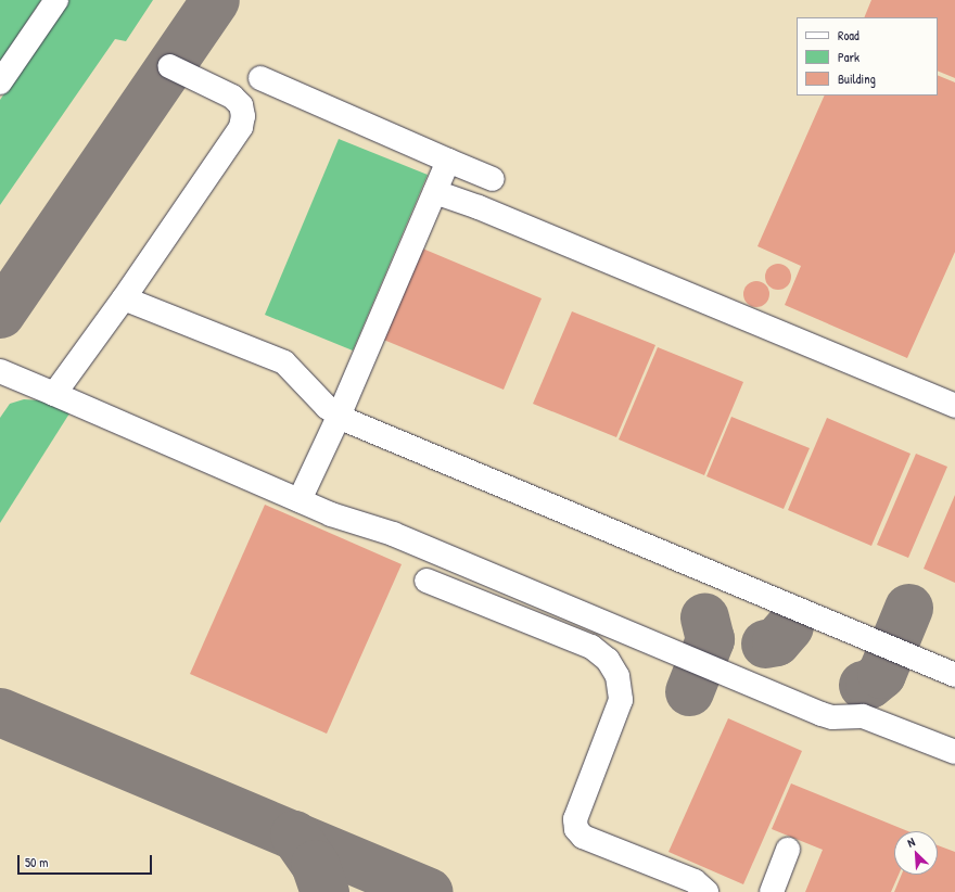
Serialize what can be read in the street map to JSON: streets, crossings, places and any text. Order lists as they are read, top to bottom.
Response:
{
  "legend": ["Road", "Park", "Building"],
  "scale_bar": "50 m",
  "north": "top left"
}
